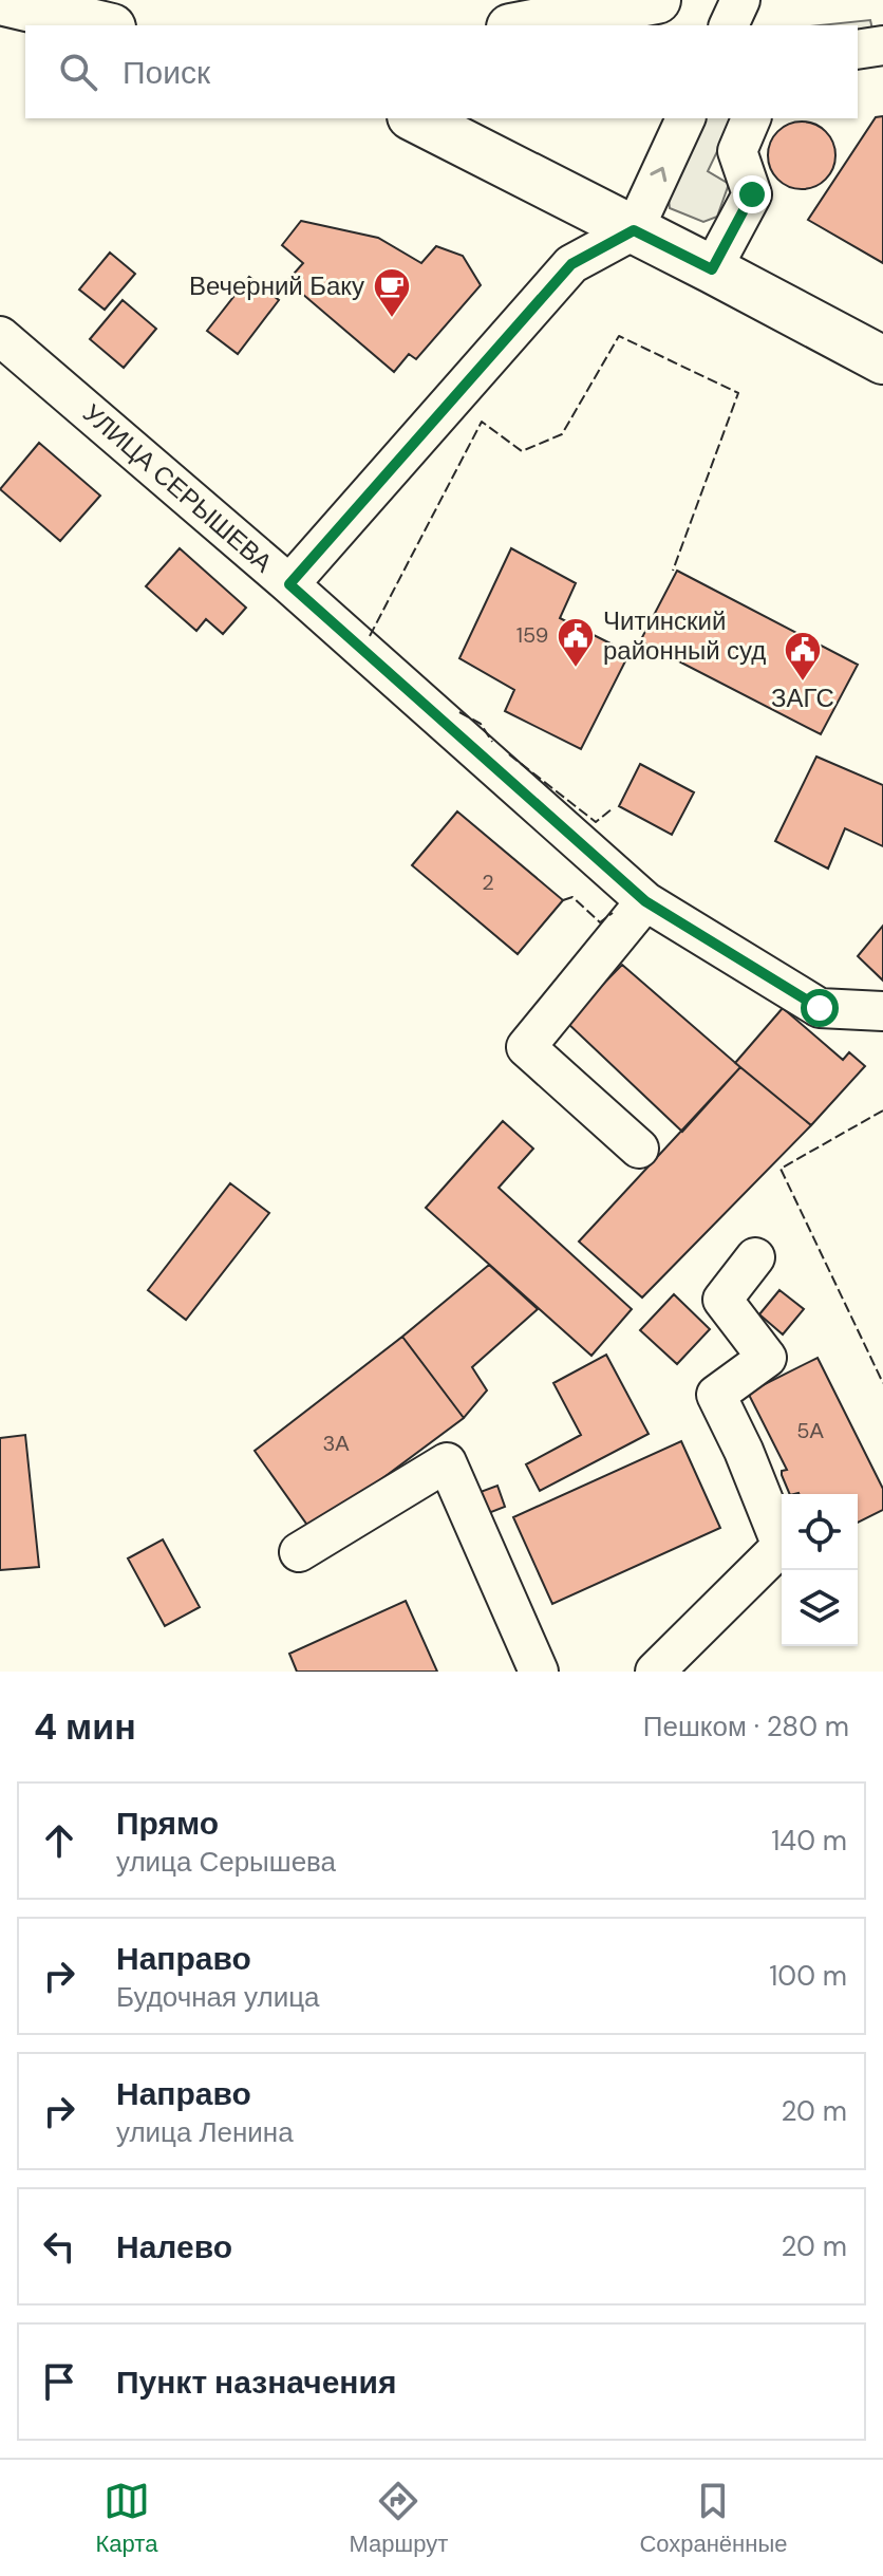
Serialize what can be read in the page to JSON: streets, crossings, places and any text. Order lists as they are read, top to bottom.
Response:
{
  "streets": {
    "street": ["УЛИЦА СЕРЫШЕВА"]
  },
  "places": {
    "cafe": ["Вечерний Баку"],
    "public building": ["Читинский районный суд", "ЗАГС"]
  },
  "house_numbers": [
    "159",
    "2",
    "5А",
    "3А"
  ],
  "page": {
    "search": "Поиск",
    "heading": ["4 мин", "Пешком · 280 m"],
    "list": [
      ["Прямо", "улица Серышева", "140 m"],
      ["Направо", "Будочная улица", "100 m"],
      ["Направо", "улица Ленина", "20 m"],
      ["Налево", "20 m"],
      "Пункт назначения"
    ],
    "nav": ["Карта", "Маршрут", "Сохранённые"]
  }
}
